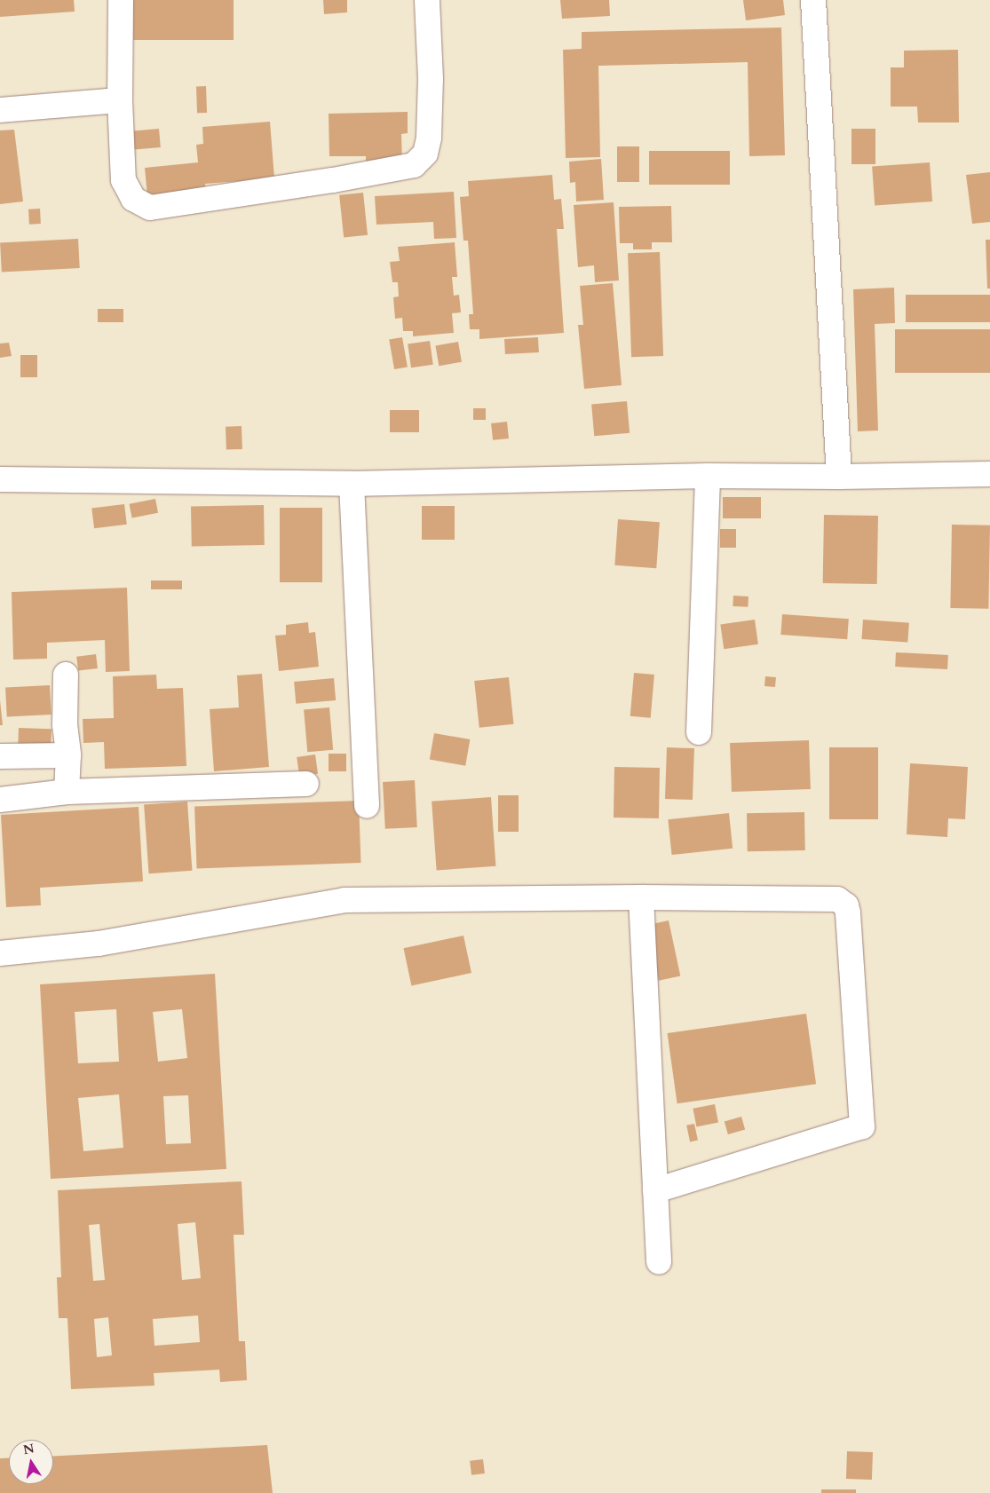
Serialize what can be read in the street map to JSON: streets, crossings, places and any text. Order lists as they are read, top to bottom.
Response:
{
  "north": "top"
}
